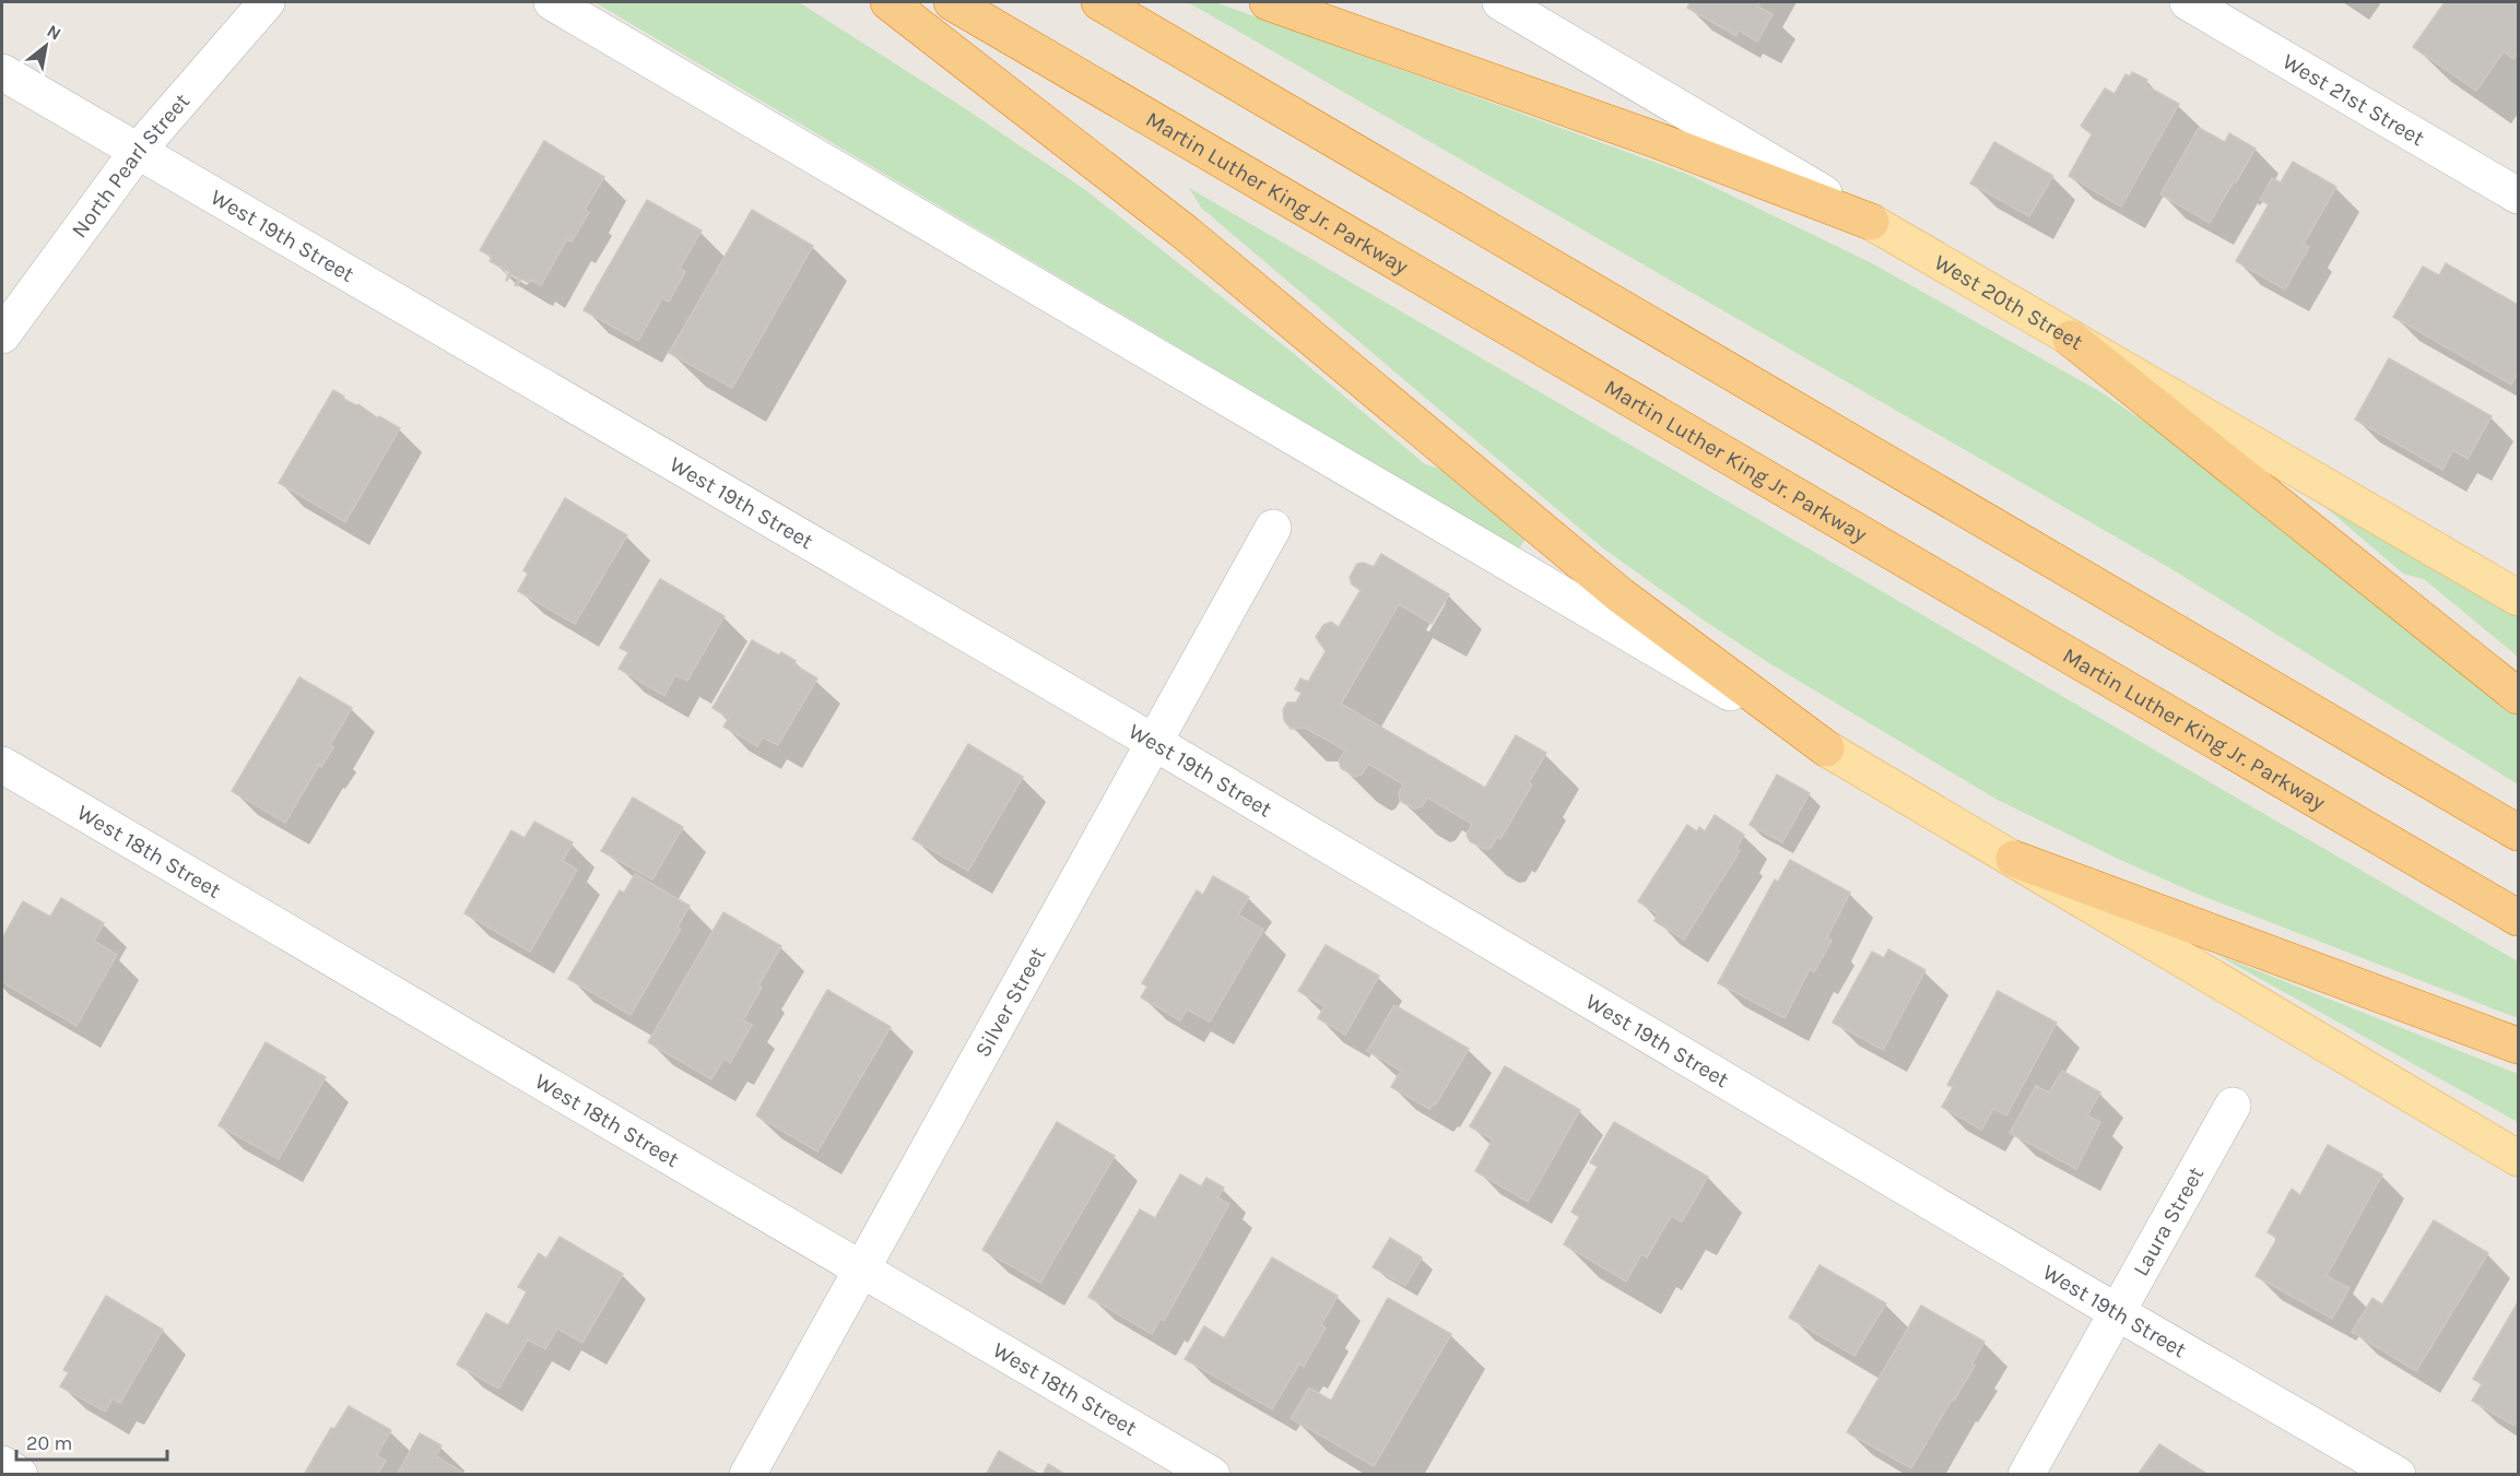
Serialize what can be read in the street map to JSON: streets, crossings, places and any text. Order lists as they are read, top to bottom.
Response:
{
  "streets": {
    "highway": ["Martin Luther King Jr. Parkway"],
    "main road": ["West 20th Street"],
    "street": [
      "West 21st Street",
      "North Pearl Street",
      "West 19th Street",
      "West 18th Street",
      "Silver Street",
      "Laura Street"
    ]
  },
  "crossings": [
    ["North Pearl Street", "West 19th Street"],
    ["West 19th Street", "Silver Street"],
    ["West 19th Street", "Laura Street"],
    ["West 18th Street", "Silver Street"]
  ],
  "scale_bar": "20 m",
  "north": "top right"
}
